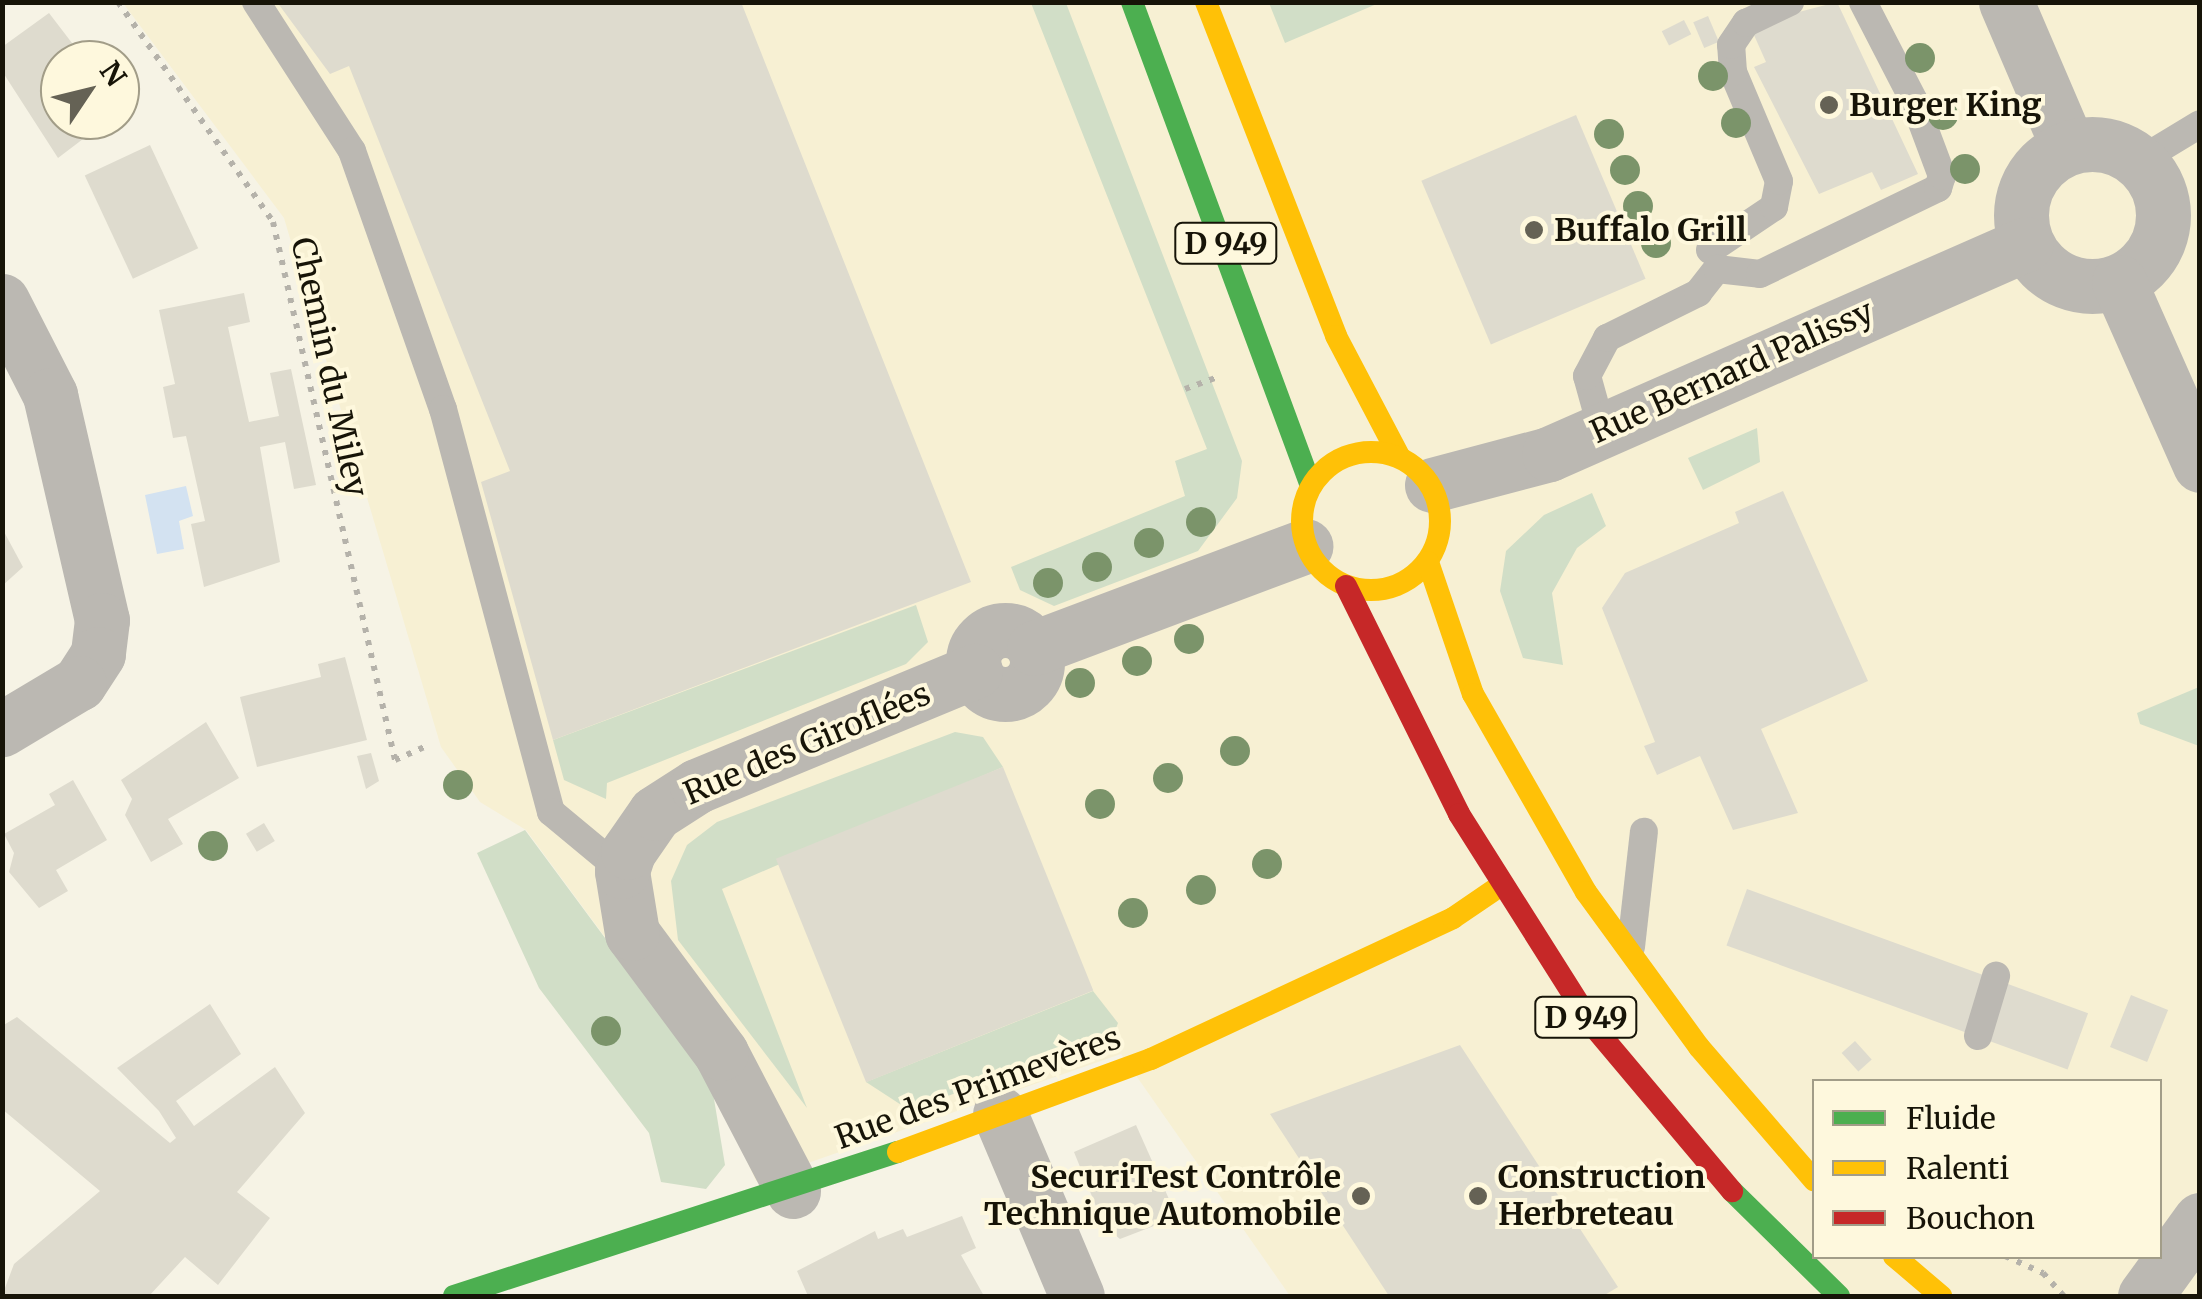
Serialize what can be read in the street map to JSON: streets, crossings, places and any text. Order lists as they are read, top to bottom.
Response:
{
  "streets": {
    "main road": ["D 949", "Rue des Primevères"],
    "street": ["Rue Bernard Palissy", "Rue des Giroflées"],
    "path": ["Chemin du Miley"]
  },
  "crossings": [
    ["D 949", "Rue Bernard Palissy"],
    ["D 949", "Rue des Giroflées"],
    ["D 949", "Rue des Primevères"],
    ["Rue Bernard Palissy", "Rue des Giroflées"]
  ],
  "places": [
    "Burger King",
    "Buffalo Grill",
    "SecuriTest Contrôle Technique Automobile",
    "Construction Herbreteau"
  ],
  "legend": ["Fluide", "Ralenti", "Bouchon"],
  "north": "top right"
}
